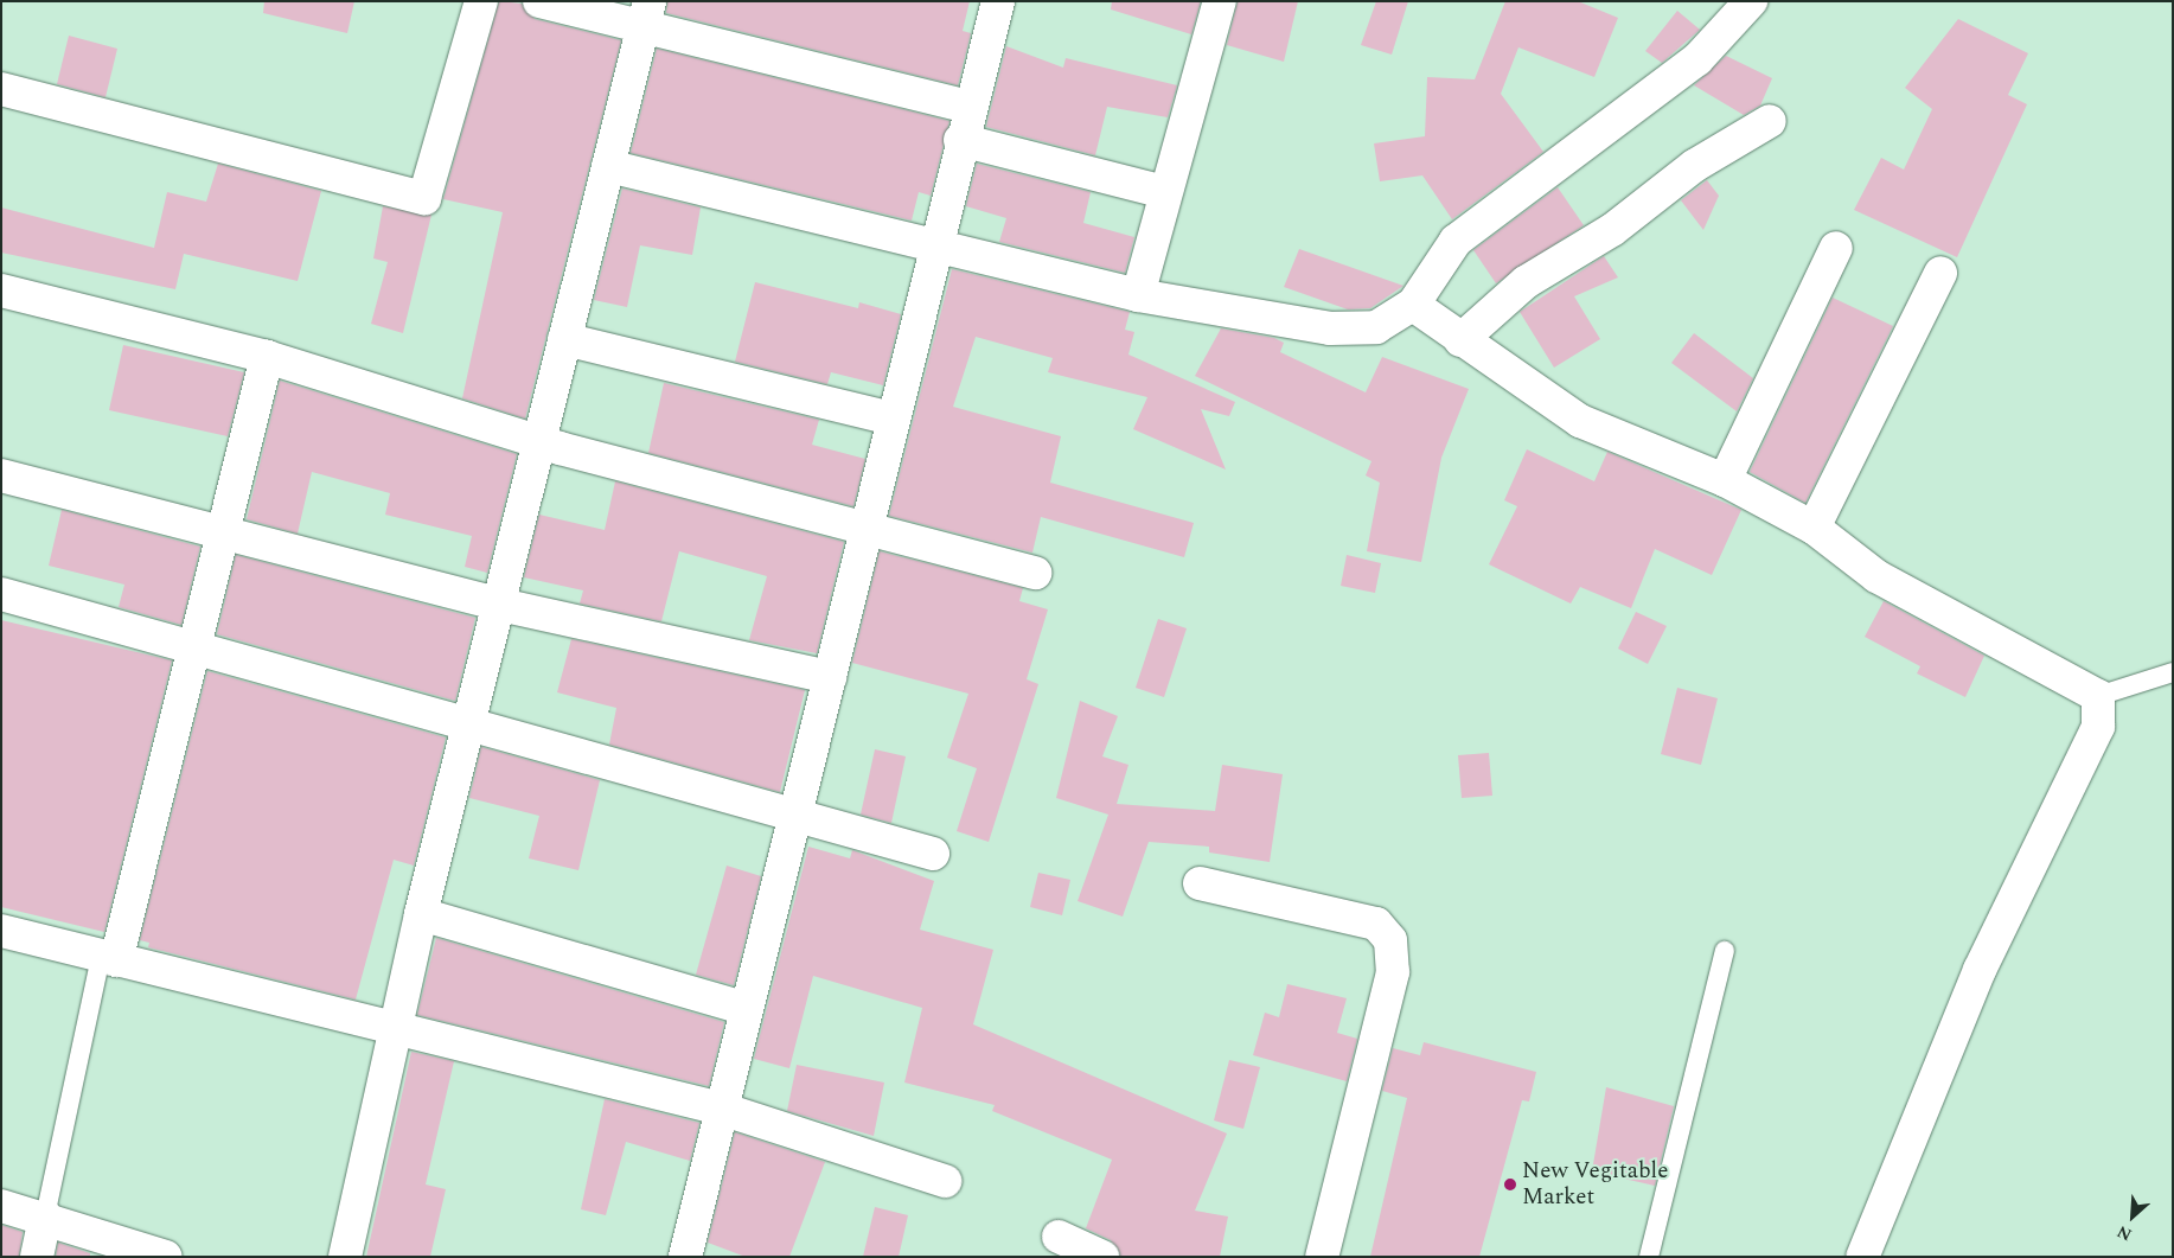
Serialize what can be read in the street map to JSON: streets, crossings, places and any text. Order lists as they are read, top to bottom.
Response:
{
  "places": ["New Vegitable Market"],
  "north": "bottom left"
}
